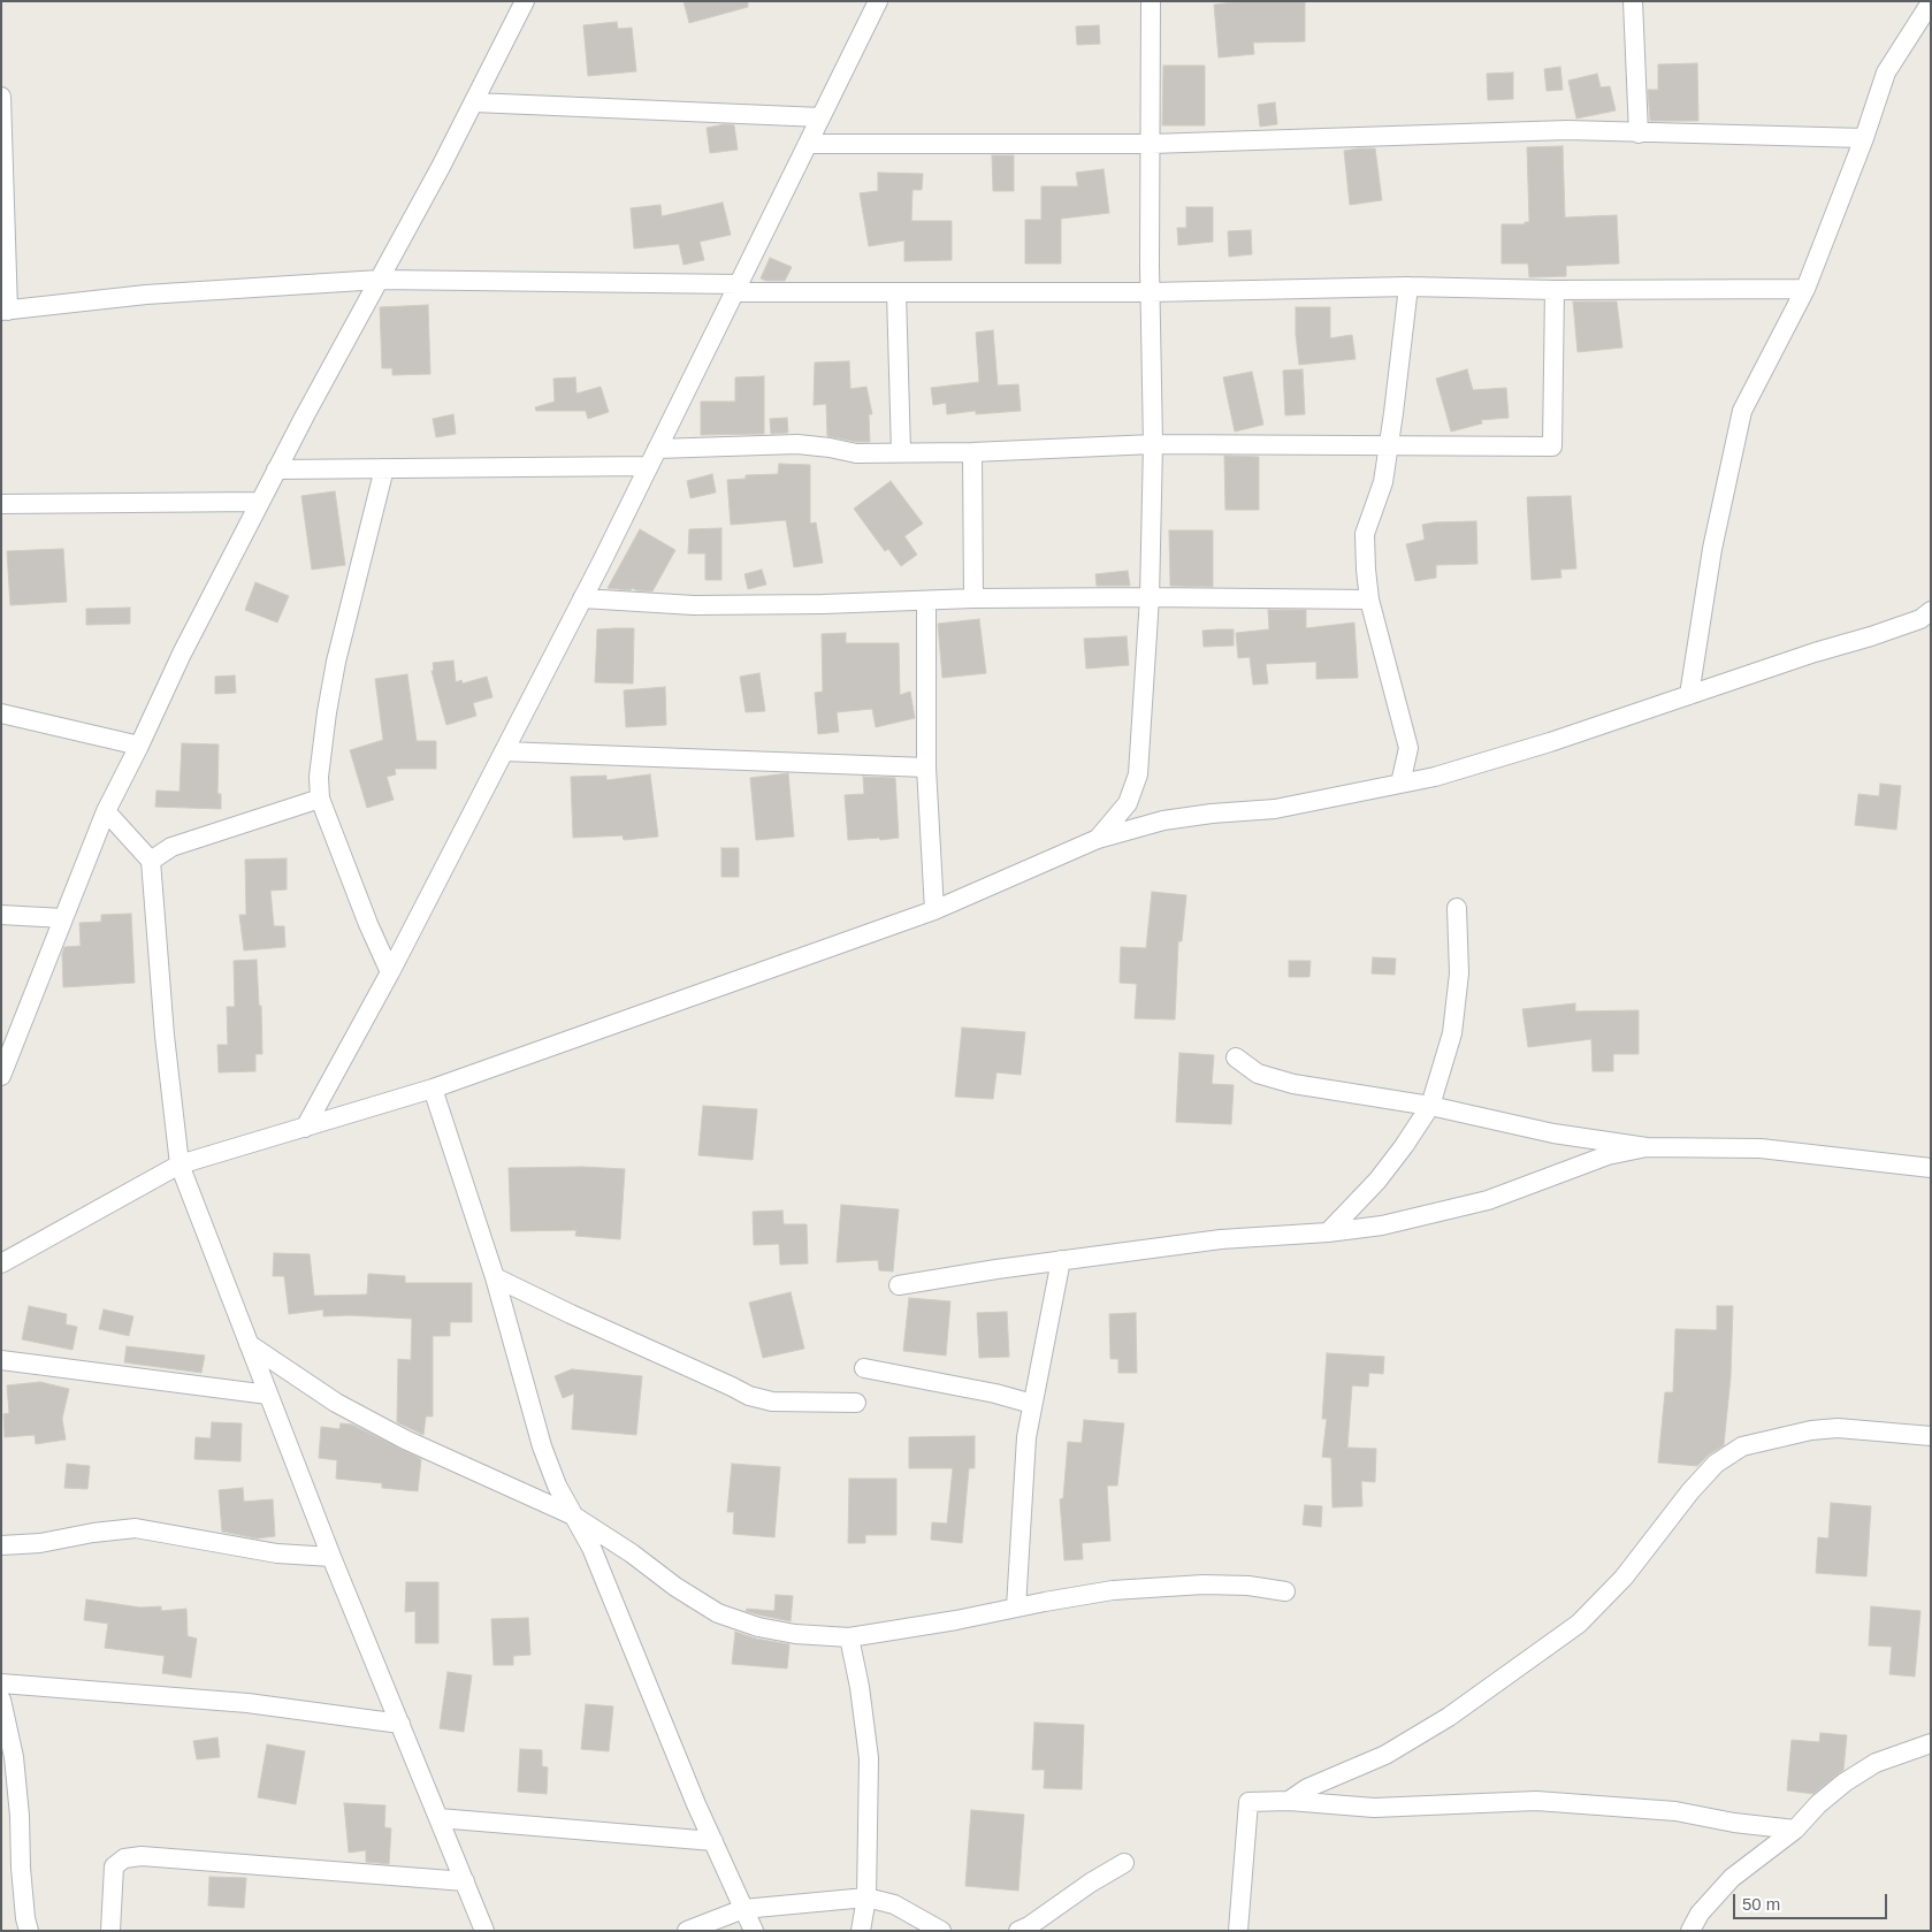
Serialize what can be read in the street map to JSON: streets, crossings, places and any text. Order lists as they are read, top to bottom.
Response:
{
  "scale_bar": "50 m"
}
